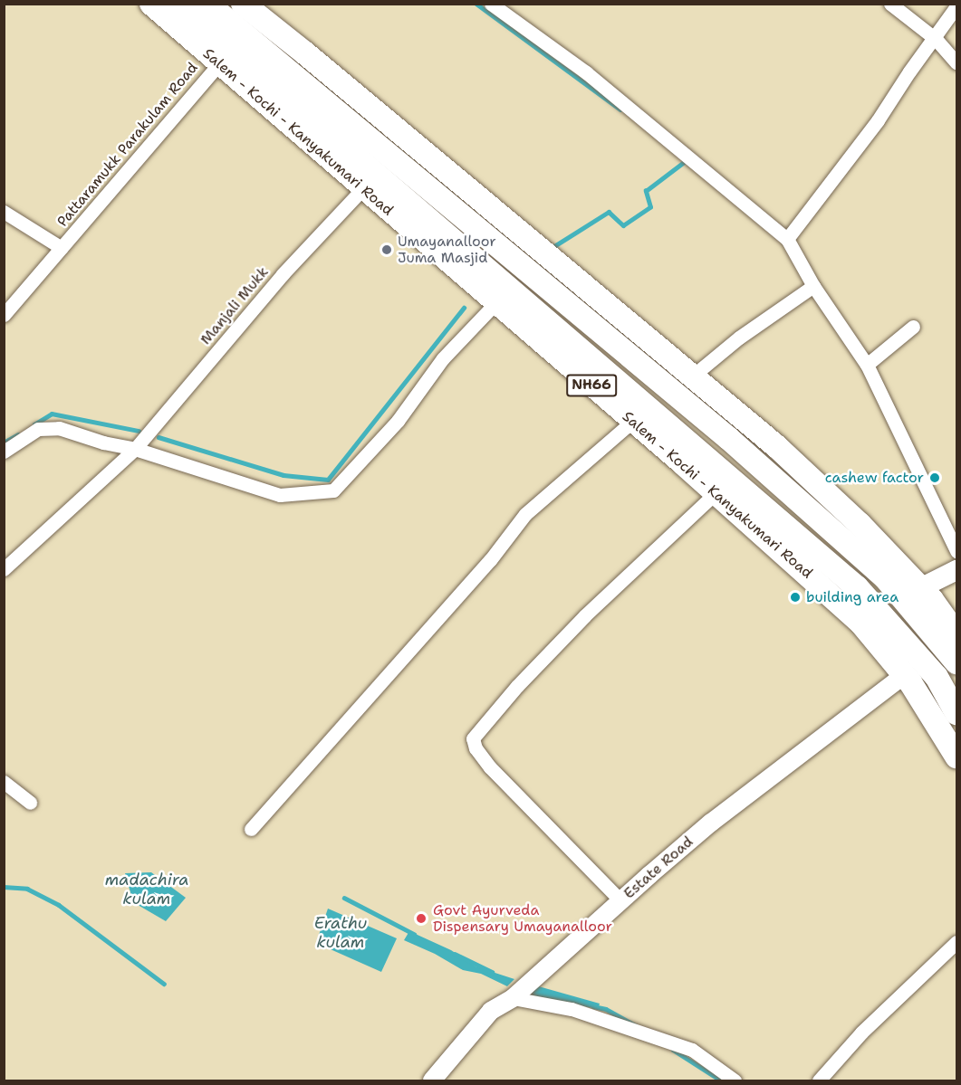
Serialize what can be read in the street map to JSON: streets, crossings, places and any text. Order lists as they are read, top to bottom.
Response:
{
  "streets": {
    "highway": ["Salem - Kochi - Kanyakumari Road", "NH66"],
    "street": ["Pattaramukk Parakulam Road", "Manjali Mukk", "Estate Road"]
  },
  "crossings": [
    ["Salem - Kochi - Kanyakumari Road", "Pattaramukk Parakulam Road"],
    ["Salem - Kochi - Kanyakumari Road", "Manjali Mukk"],
    ["Salem - Kochi - Kanyakumari Road", "Estate Road"]
  ],
  "water": ["madachira kulam", "Erathu kulam"],
  "places": [
    "Umayanalloor Juma Masjid",
    "cashew factor",
    "building area",
    "Govt Ayurveda Dispensary Umayanalloor"
  ]
}
